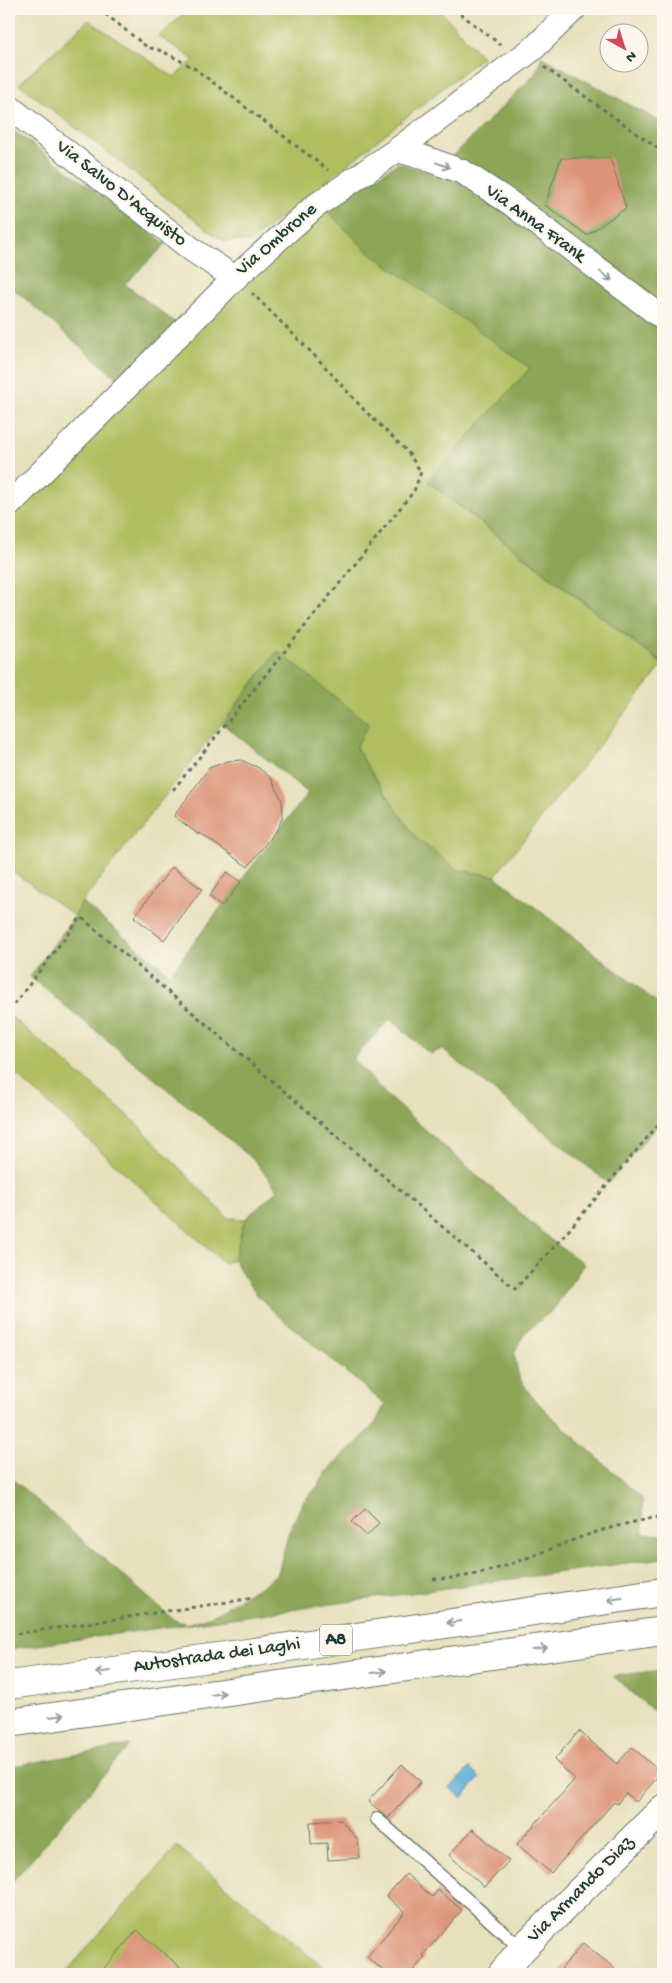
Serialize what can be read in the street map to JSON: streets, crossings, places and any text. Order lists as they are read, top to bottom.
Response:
{
  "streets": {
    "main road": ["A8", "Autostrada dei Laghi", "Via Armando Diaz"],
    "street": ["Via Salvo D'Acquisto", "Via Anna Frank", "Via Ombrone"]
  },
  "crossings": [
    ["Via Salvo D'Acquisto", "Via Ombrone"],
    ["Via Anna Frank", "Via Ombrone"]
  ],
  "one_way": ["Via Anna Frank"],
  "north": "bottom right"
}
